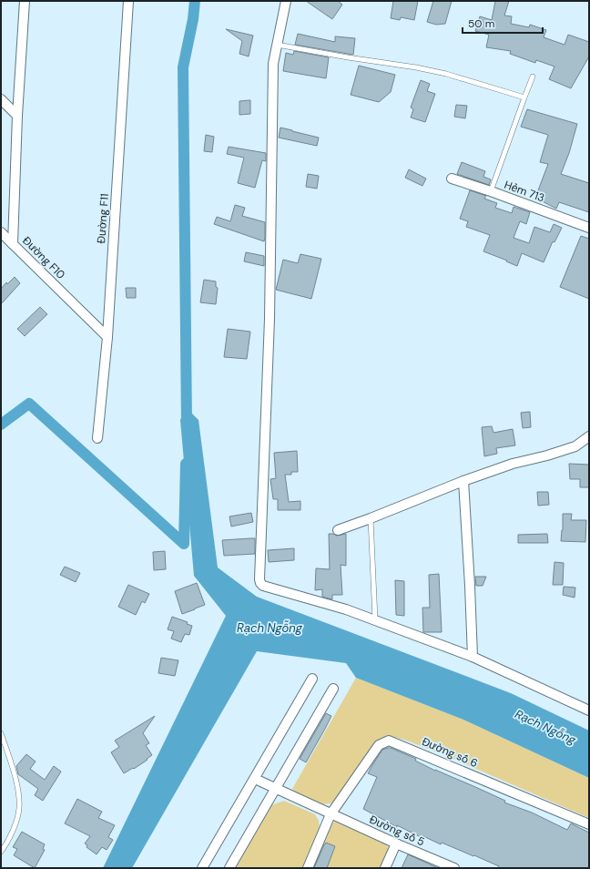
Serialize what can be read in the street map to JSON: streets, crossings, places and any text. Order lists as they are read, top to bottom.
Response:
{
  "streets": {
    "street": [
      "Hẻm 713",
      "Đường F11",
      "Đường F10",
      "Đường số 6",
      "Đường số 5"
    ]
  },
  "crossings": [
    ["Đường F11", "Đường F10"],
    ["Đường số 6", "Đường số 5"]
  ],
  "water": ["Rạch Ngỗng"],
  "scale_bar": "50 m"
}
